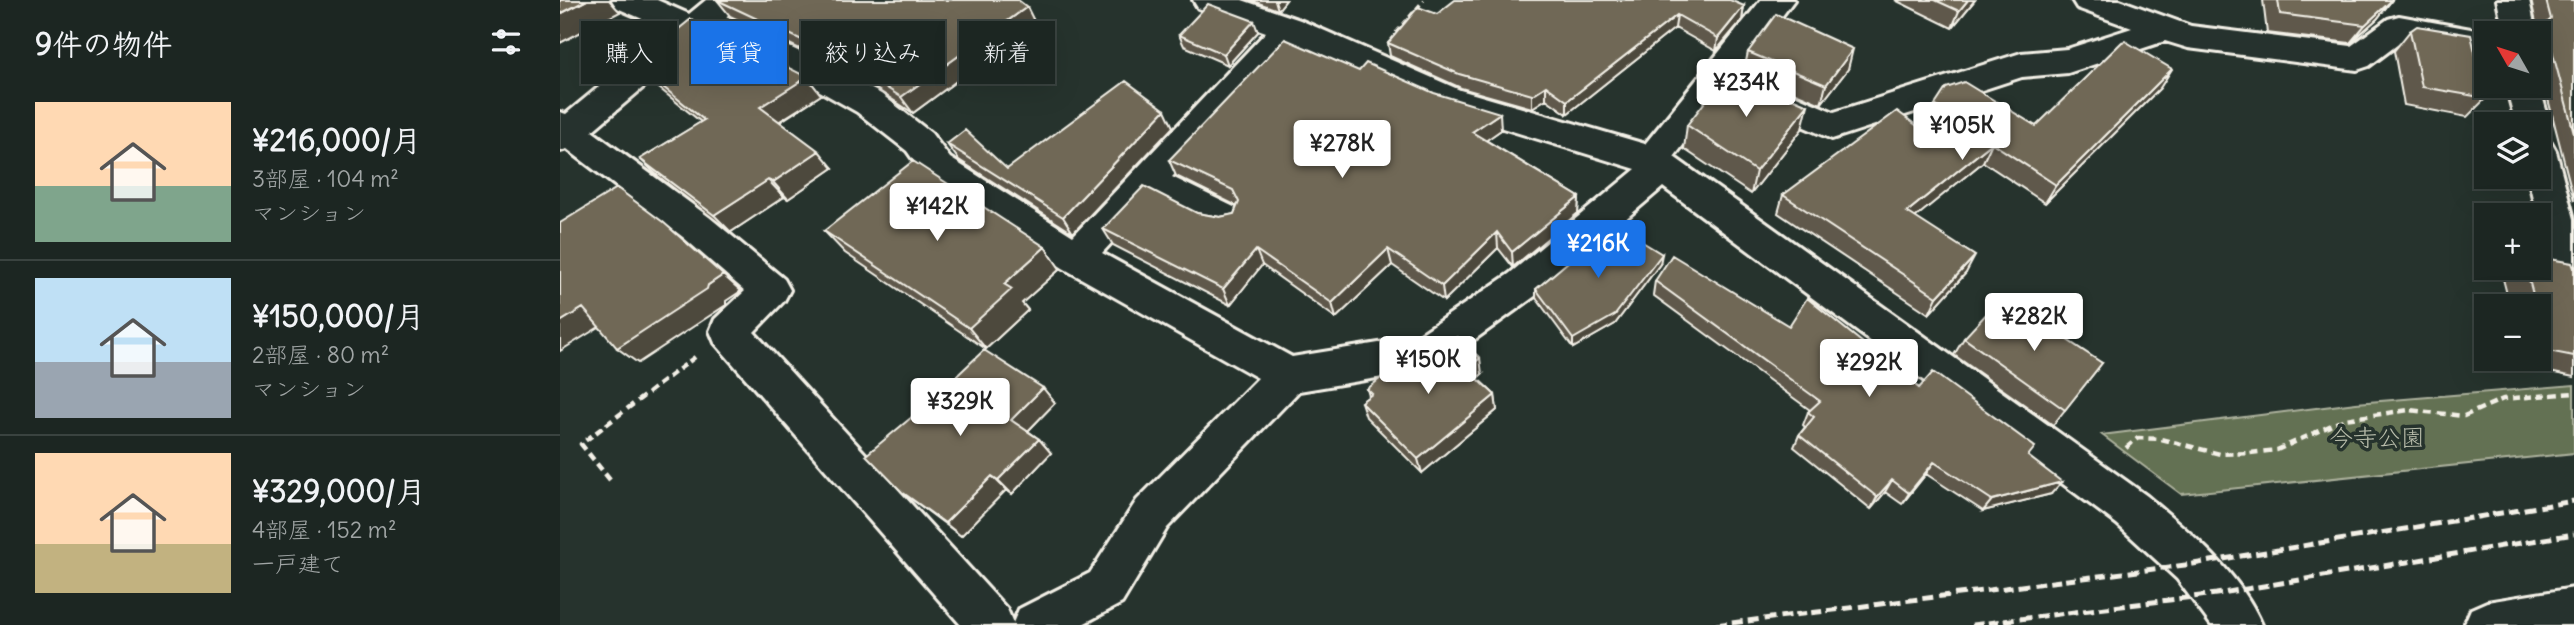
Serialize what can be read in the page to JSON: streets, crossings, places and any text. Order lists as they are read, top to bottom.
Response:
{
  "parks": ["今寺公園"],
  "north": "top left",
  "page": {
    "heading": "9件の物件",
    "map_buttons": ["+", "−"],
    "chip": [
      "購入",
      "賃貸",
      "絞り込み",
      "新着"
    ],
    "price": [
      "¥234K",
      "¥105K",
      "¥278K",
      "¥142K",
      "¥216K",
      "¥282K",
      "¥150K",
      "¥292K",
      "¥329K"
    ],
    "list": [
      {
        "name": "¥216,000/月",
        "note": "3部屋 · 104 m² · マンション"
      },
      {
        "name": "¥150,000/月",
        "note": "2部屋 · 80 m² · マンション"
      },
      {
        "name": "¥329,000/月",
        "note": "4部屋 · 152 m² · 一戸建て"
      }
    ]
  }
}
